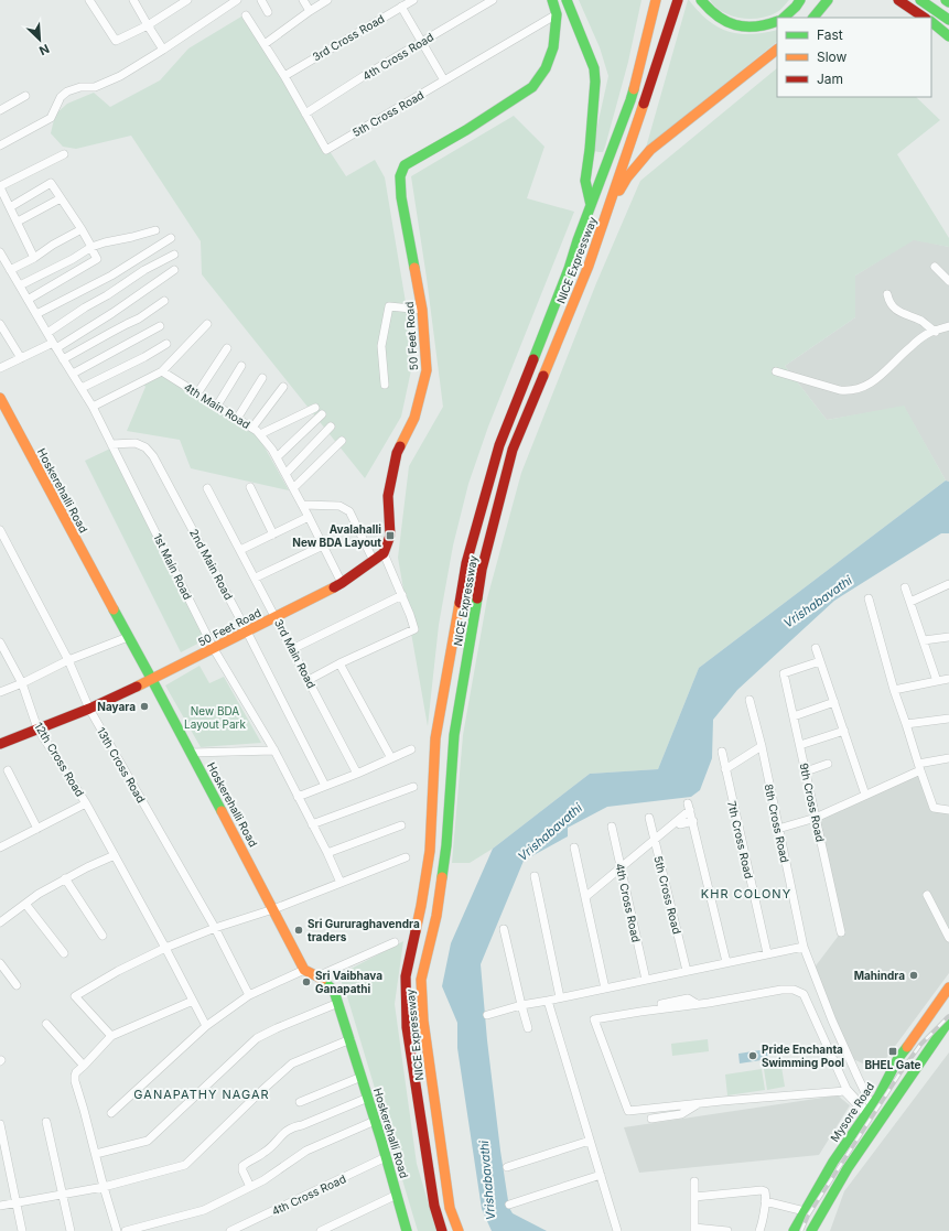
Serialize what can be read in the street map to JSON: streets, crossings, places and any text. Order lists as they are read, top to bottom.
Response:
{
  "streets": {
    "main road": [
      "NICE Expressway",
      "50 Feet Road",
      "Hoskerehalli Road",
      "Mysore Road"
    ],
    "street": [
      "3rd Cross Road",
      "4th Cross Road",
      "5th Cross Road",
      "4th Main Road",
      "2nd Main Road",
      "1st Main Road",
      "3rd Main Road",
      "12th Cross Road",
      "13th Cross Road",
      "9th Cross Road",
      "8th Cross Road",
      "7th Cross Road"
    ]
  },
  "crossings": [
    ["3rd Cross Road", "5th Cross Road"],
    ["4th Cross Road", "5th Cross Road"],
    ["4th Cross Road", "Hoskerehalli Road"],
    ["5th Cross Road", "50 Feet Road"],
    ["50 Feet Road", "4th Main Road"],
    ["50 Feet Road", "Hoskerehalli Road"],
    ["50 Feet Road", "2nd Main Road"],
    ["50 Feet Road", "1st Main Road"],
    ["50 Feet Road", "3rd Main Road"],
    ["50 Feet Road", "12th Cross Road"],
    ["50 Feet Road", "13th Cross Road"],
    ["2nd Main Road", "1st Main Road"],
    ["8th Cross Road", "Mysore Road"]
  ],
  "districts": ["KHR COLONY", "GANAPATHY NAGAR"],
  "water": ["Vrishabavathi"],
  "parks": ["New BDA Layout Park"],
  "places": {
    "transit": ["Avalahalli New BDA Layout", "BHEL Gate"],
    "other": [
      "Nayara",
      "Sri Gururaghavendra traders",
      "Mahindra",
      "Sri Vaibhava Ganapathi",
      "Pride Enchanta Swimming Pool"
    ]
  },
  "legend": ["Fast", "Slow", "Jam"],
  "north": "bottom right"
}
